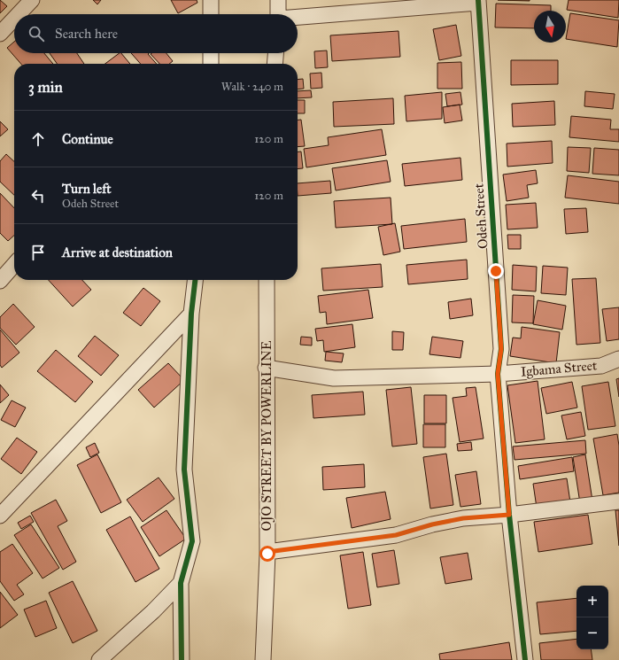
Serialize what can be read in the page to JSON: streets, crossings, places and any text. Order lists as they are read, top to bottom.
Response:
{
  "streets": {
    "street": ["Odeh Street", "Igbama Street", "OJO STREET BY POWERLINE"]
  },
  "crossings": [
    ["Odeh Street", "Igbama Street"],
    ["Igbama Street", "OJO STREET BY POWERLINE"]
  ],
  "north": "bottom",
  "page": {
    "search": "Search here",
    "heading": ["3 min", "Walk · 240 m"],
    "list": [
      ["Continue", "120 m"],
      ["Turn left", "Odeh Street", "120 m"],
      "Arrive at destination"
    ],
    "map_buttons": ["+", "−"]
  }
}
